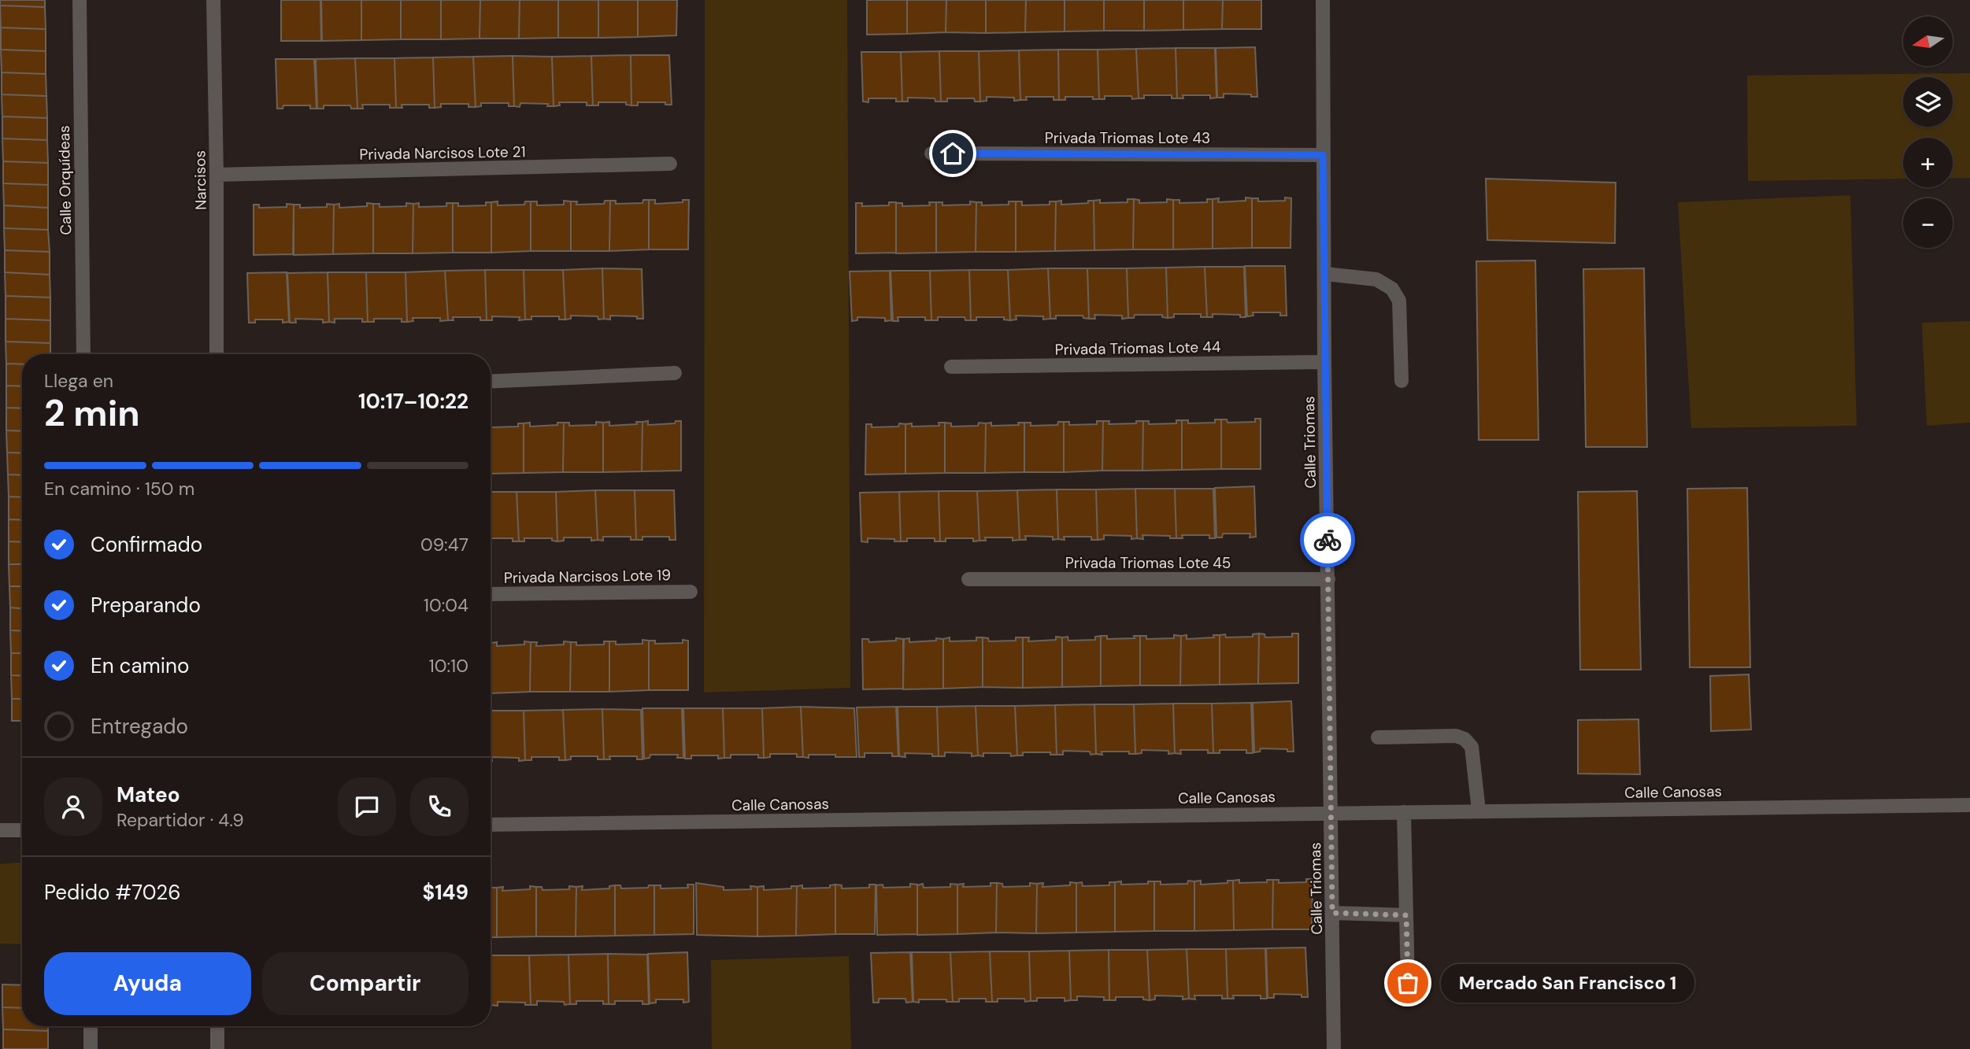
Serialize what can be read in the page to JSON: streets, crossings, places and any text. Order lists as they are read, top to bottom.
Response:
{
  "streets": {
    "street": [
      "Privada Triomas Lote 43",
      "Privada Narcisos Lote 21",
      "Calle Orquídeas",
      "Narcisos",
      "Privada Triomas Lote 44",
      "Calle Triomas",
      "Privada Triomas Lote 45",
      "Privada Narcisos Lote 19",
      "Calle Canosas"
    ]
  },
  "crossings": [
    ["Privada Triomas Lote 43", "Calle Triomas"],
    ["Privada Narcisos Lote 21", "Narcisos"],
    ["Privada Triomas Lote 44", "Calle Triomas"],
    ["Calle Triomas", "Privada Triomas Lote 45"],
    ["Calle Triomas", "Calle Canosas"]
  ],
  "places": ["Mercado San Francisco 1"],
  "north": "left",
  "page": {
    "map_buttons": ["+", "−"],
    "heading": ["2 min", "Llega en", "10:17–10:22"],
    "panel": [
      "Mateo",
      "Repartidor · 4.9",
      "Pedido #7026",
      "$149"
    ],
    "bar": "En camino · 150 m",
    "list": [
      ["Confirmado", "09:47"],
      ["Preparando", "10:04"],
      ["En camino", "10:10"],
      "Entregado"
    ],
    "buttons": ["Ayuda", "Compartir"],
    "bubble": "Mercado San Francisco 1"
  }
}
